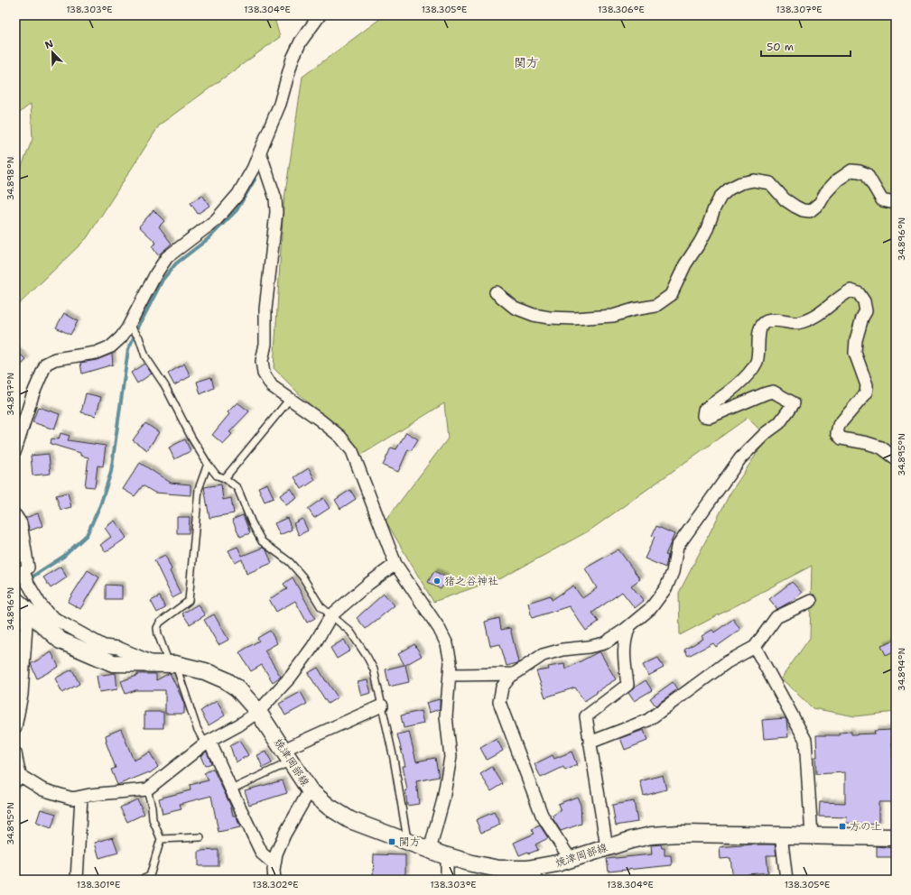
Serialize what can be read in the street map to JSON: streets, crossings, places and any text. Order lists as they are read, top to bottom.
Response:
{
  "streets": {
    "main road": ["焼津岡部線"]
  },
  "districts": ["関方"],
  "places": {
    "other": ["猪之谷神社"],
    "transit": ["方の上", "関方"]
  },
  "scale_bar": "50 m",
  "north": "top left",
  "coordinates": [
    "138.303°E",
    "138.304°E",
    "138.305°E",
    "138.306°E",
    "138.307°E",
    "34.898°N",
    "34.896°N",
    "34.897°N",
    "34.895°N",
    "34.894°N",
    "138.301°E",
    "138.302°E"
  ]
}
